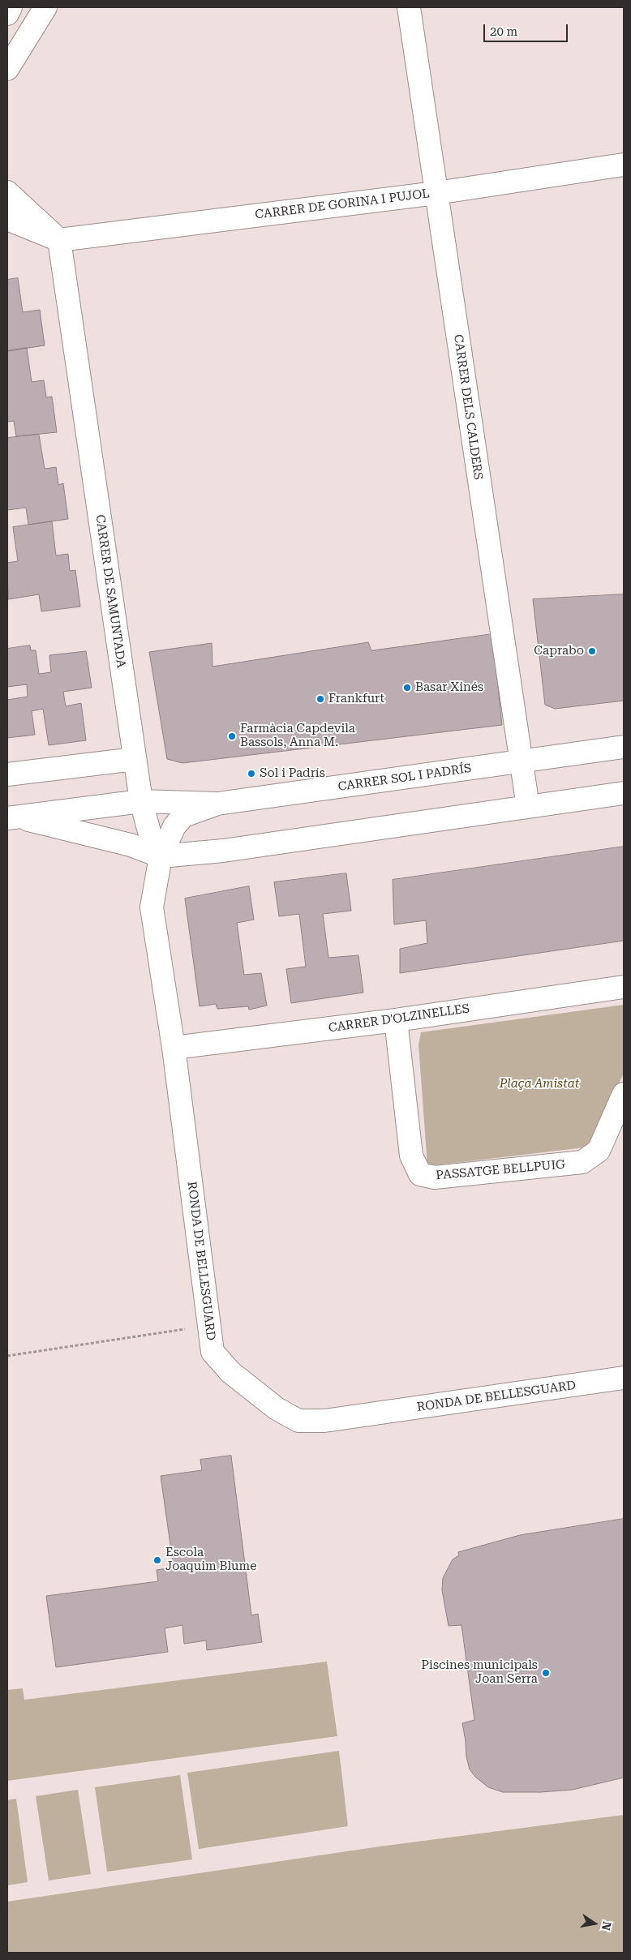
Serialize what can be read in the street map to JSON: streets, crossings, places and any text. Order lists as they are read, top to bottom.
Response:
{
  "streets": {
    "street": [
      "CARRER DE GORINA I PUJOL",
      "CARRER DELS CALDERS",
      "CARRER DE SAMUNTADA",
      "CARRER SOL I PADRÍS",
      "CARRER D'OLZINELLES",
      "PASSATGE BELLPUIG",
      "RONDA DE BELLESGUARD"
    ]
  },
  "crossings": [
    ["CARRER DE GORINA I PUJOL", "CARRER DELS CALDERS"],
    ["CARRER DE GORINA I PUJOL", "CARRER DE SAMUNTADA"],
    ["CARRER DELS CALDERS", "CARRER SOL I PADRÍS"],
    ["CARRER DE SAMUNTADA", "CARRER SOL I PADRÍS"],
    ["CARRER DE SAMUNTADA", "RONDA DE BELLESGUARD"],
    ["CARRER D'OLZINELLES", "PASSATGE BELLPUIG"],
    ["CARRER D'OLZINELLES", "RONDA DE BELLESGUARD"]
  ],
  "parks": ["Plaça Amistat"],
  "places": [
    "Caprabo",
    "Basar Xinés",
    "Frankfurt",
    "Farmàcia Capdevila Bassols, Anna M.",
    "Sol i Padrís",
    "Escola Joaquim Blume",
    "Piscines municipals Joan Serra"
  ],
  "scale_bar": "20 m",
  "north": "right"
}
